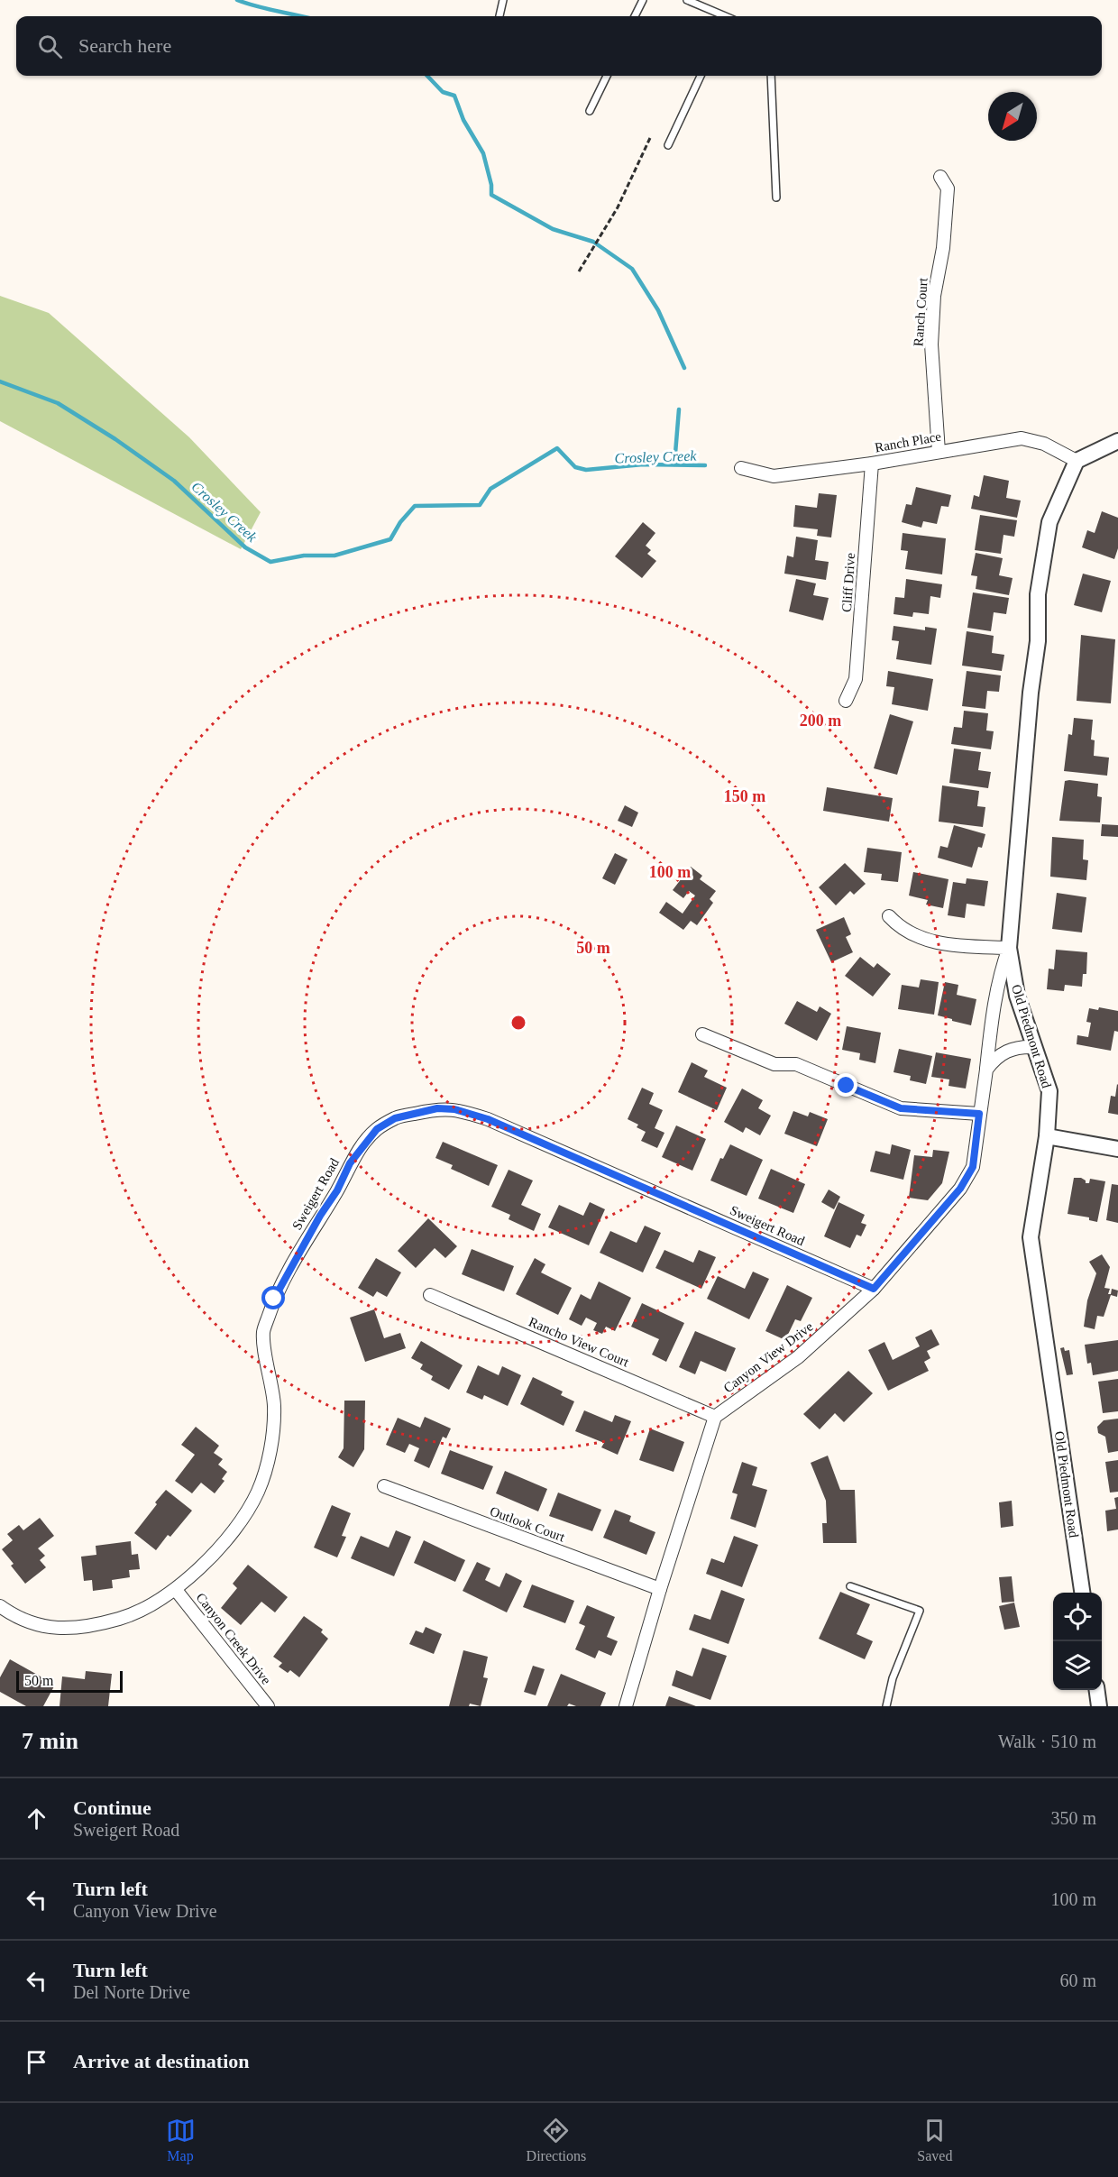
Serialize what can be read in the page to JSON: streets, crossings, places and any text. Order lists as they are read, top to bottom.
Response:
{
  "streets": {
    "street": [
      "Ranch Court",
      "Ranch Place",
      "Cliff Drive",
      "Old Piedmont Road",
      "Sweigert Road",
      "Rancho View Court",
      "Canyon View Drive",
      "Outlook Court",
      "Canyon Creek Drive"
    ]
  },
  "crossings": [
    ["Ranch Court", "Ranch Place"],
    ["Ranch Place", "Cliff Drive"],
    ["Ranch Place", "Old Piedmont Road"],
    ["Old Piedmont Road", "Canyon View Drive"],
    ["Sweigert Road", "Canyon View Drive"],
    ["Sweigert Road", "Canyon Creek Drive"],
    ["Rancho View Court", "Canyon View Drive"]
  ],
  "water": ["Crosley Creek"],
  "scale_bar": "50 m",
  "north": "bottom left",
  "page": {
    "search": "Search here",
    "scale": "50 m",
    "heading": ["7 min", "Walk · 510 m"],
    "list": [
      ["Continue", "Sweigert Road", "350 m"],
      ["Turn left", "Canyon View Drive", "100 m"],
      ["Turn left", "Del Norte Drive", "60 m"],
      "Arrive at destination"
    ],
    "nav": ["Map", "Directions", "Saved"]
  },
  "rings": [
    "200 m",
    "150 m",
    "100 m",
    "50 m"
  ]
}
